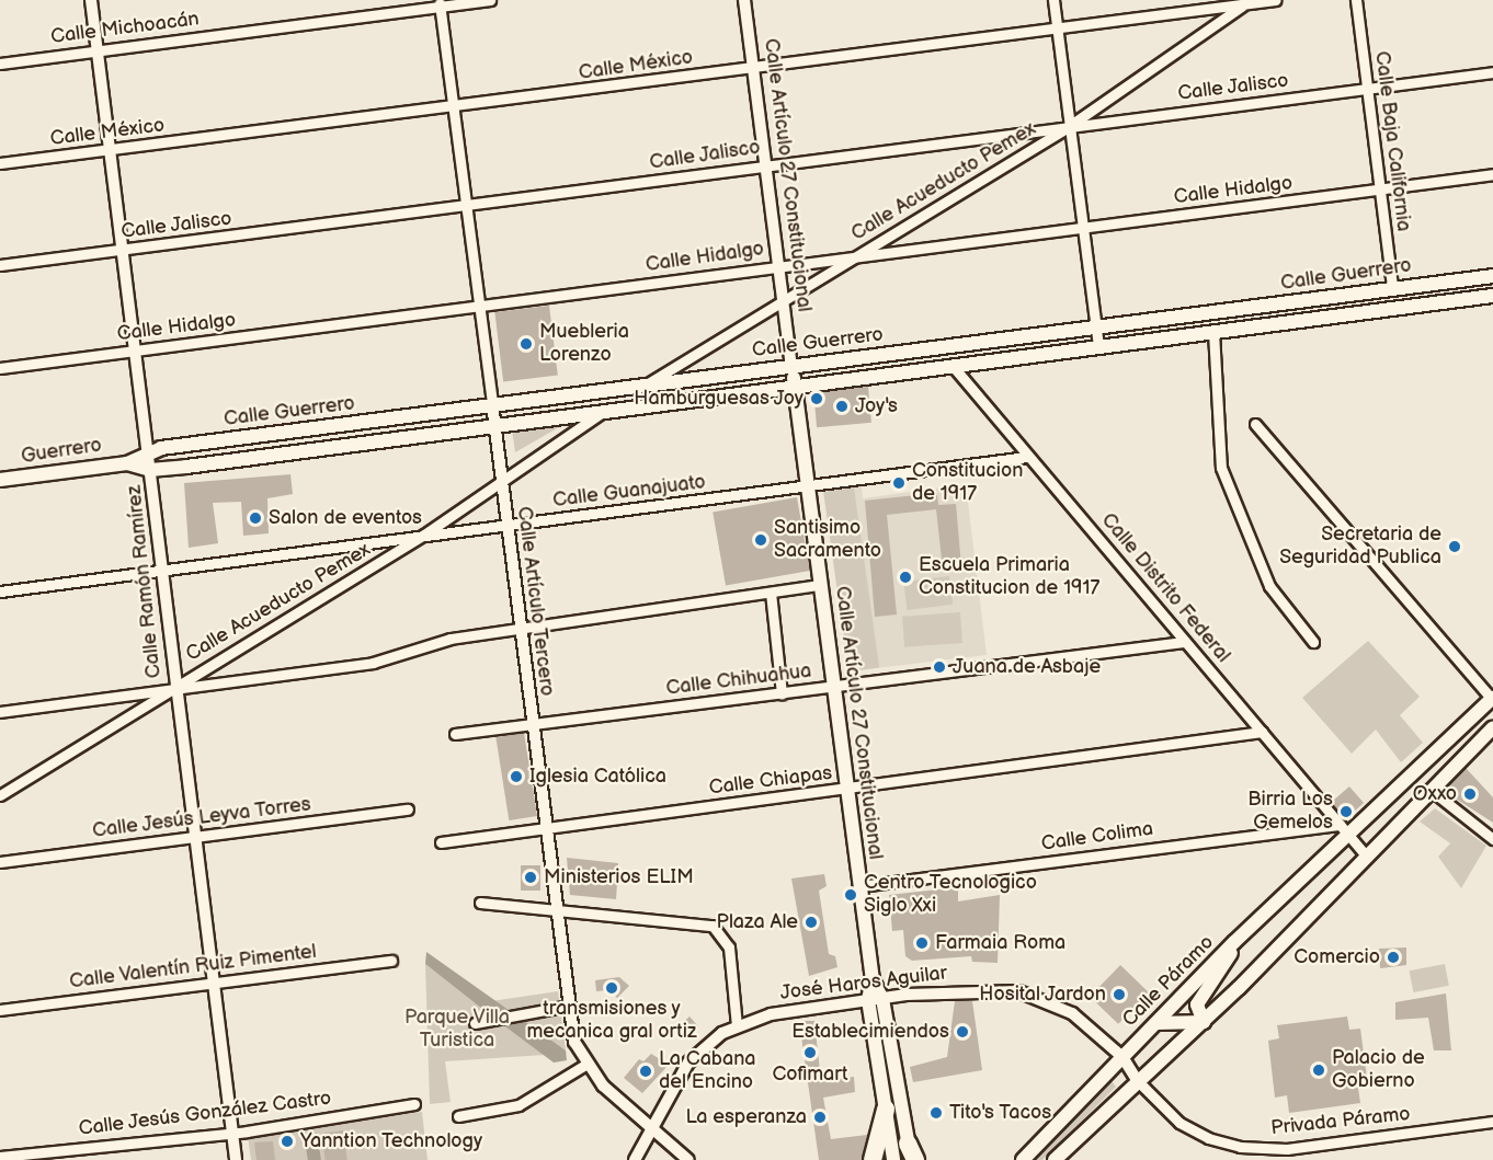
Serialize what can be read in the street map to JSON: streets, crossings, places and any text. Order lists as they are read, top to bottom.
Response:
{
  "streets": {
    "main road": [
      "Calle Artículo 27 Constitucional",
      "Calle Guerrero",
      "Guerrero",
      "Calle Páramo"
    ],
    "street": [
      "Calle Michoacán",
      "Calle México",
      "Calle Jalisco",
      "Calle Baja California",
      "Calle Acueducto Pemex",
      "Calle Hidalgo",
      "Calle Guanajuato",
      "Calle Ramón Ramírez",
      "Calle Distrito Federal",
      "Calle Artículo Tercero",
      "Calle Chihuahua",
      "Calle Chiapas",
      "Calle Jesús Leyva Torres",
      "Calle Colima",
      "Calle Valentín Ruiz Pimentel",
      "José Haros Aguilar",
      "Calle Jesús González Castro",
      "Privada Páramo"
    ]
  },
  "crossings": [
    ["Calle Michoacán", "Calle Ramón Ramírez"],
    ["Calle Michoacán", "Calle Artículo Tercero"],
    ["Calle México", "Calle Artículo 27 Constitucional"],
    ["Calle México", "Calle Acueducto Pemex"],
    ["Calle México", "Calle Ramón Ramírez"],
    ["Calle México", "Calle Artículo Tercero"],
    ["Calle Jalisco", "Calle Baja California"],
    ["Calle Jalisco", "Calle Artículo 27 Constitucional"],
    ["Calle Jalisco", "Calle Acueducto Pemex"],
    ["Calle Jalisco", "Calle Ramón Ramírez"],
    ["Calle Jalisco", "Calle Artículo Tercero"],
    ["Calle Baja California", "Calle Hidalgo"],
    ["Calle Baja California", "Calle Guerrero"],
    ["Calle Artículo 27 Constitucional", "Calle Acueducto Pemex"],
    ["Calle Artículo 27 Constitucional", "Calle Hidalgo"],
    ["Calle Artículo 27 Constitucional", "Calle Guerrero"],
    ["Calle Artículo 27 Constitucional", "Calle Guanajuato"],
    ["Calle Artículo 27 Constitucional", "Calle Chihuahua"],
    ["Calle Artículo 27 Constitucional", "Calle Chiapas"],
    ["Calle Artículo 27 Constitucional", "Calle Colima"],
    ["Calle Artículo 27 Constitucional", "José Haros Aguilar"],
    ["Calle Acueducto Pemex", "Calle Hidalgo"],
    ["Calle Acueducto Pemex", "Calle Guerrero"],
    ["Calle Acueducto Pemex", "Calle Guanajuato"],
    ["Calle Acueducto Pemex", "Calle Ramón Ramírez"],
    ["Calle Acueducto Pemex", "Calle Artículo Tercero"],
    ["Calle Hidalgo", "Calle Ramón Ramírez"],
    ["Calle Hidalgo", "Calle Artículo Tercero"],
    ["Calle Guerrero", "Guerrero"],
    ["Calle Guerrero", "Calle Ramón Ramírez"],
    ["Calle Guerrero", "Calle Distrito Federal"],
    ["Calle Guerrero", "Calle Artículo Tercero"],
    ["Guerrero", "Calle Ramón Ramírez"],
    ["Calle Guanajuato", "Calle Ramón Ramírez"],
    ["Calle Guanajuato", "Calle Distrito Federal"],
    ["Calle Guanajuato", "Calle Artículo Tercero"],
    ["Calle Ramón Ramírez", "Calle Jesús Leyva Torres"],
    ["Calle Ramón Ramírez", "Calle Valentín Ruiz Pimentel"],
    ["Calle Ramón Ramírez", "Calle Jesús González Castro"],
    ["Calle Distrito Federal", "Calle Chihuahua"],
    ["Calle Distrito Federal", "Calle Chiapas"],
    ["Calle Distrito Federal", "Calle Colima"],
    ["Calle Distrito Federal", "Calle Páramo"],
    ["Calle Artículo Tercero", "Calle Chihuahua"],
    ["Calle Artículo Tercero", "Calle Chiapas"],
    ["Calle Artículo Tercero", "José Haros Aguilar"],
    ["Calle Colima", "Calle Páramo"],
    ["Calle Páramo", "José Haros Aguilar"],
    ["José Haros Aguilar", "Privada Páramo"]
  ],
  "parks": ["Parque Villa Turistica"],
  "places": [
    "Muebleria Lorenzo",
    "Hamburguesas Joy",
    "Joy's",
    "Constitucion de 1917",
    "Salon de eventos",
    "Santisimo Sacramento",
    "Secretaria de Seguridad Publica",
    "Escuela Primaria Constitucion de 1917",
    "Juana de Asbaje",
    "Iglesia Católica",
    "Oxxo",
    "Birria Los Gemelos",
    "Ministerios ELIM",
    "Centro Tecnologico Siglo Xxi",
    "Plaza Ale",
    "Farmaia Roma",
    "Comercio",
    "transmisiones y mecanica gral ortiz",
    "Hosital Jardon",
    "Establecimiendos",
    "Cofimart",
    "Palacio de Gobierno",
    "La Cabana del Encino",
    "Tito's Tacos",
    "La esperanza",
    "Yanntion Technology"
  ]
}
